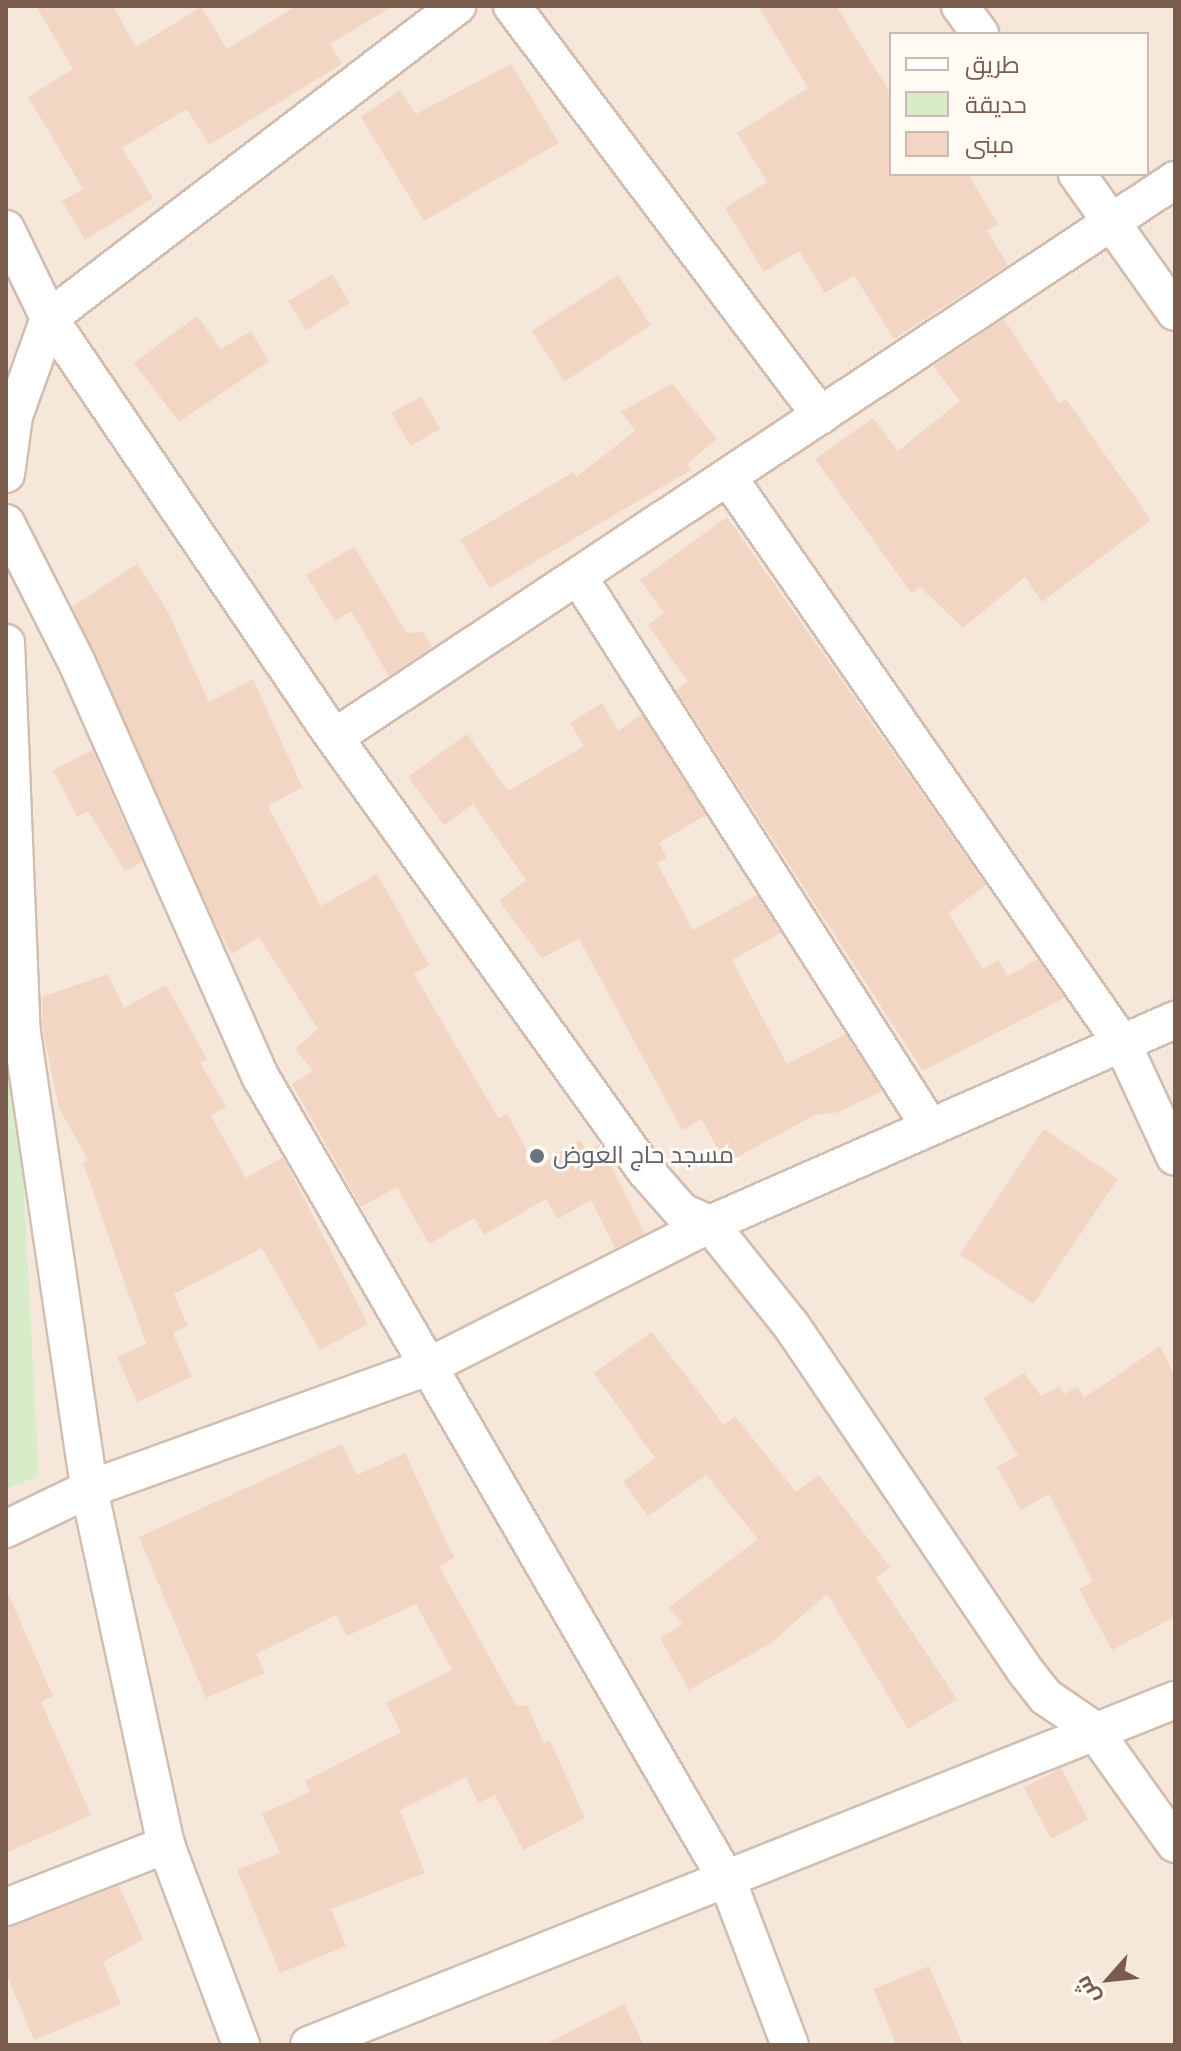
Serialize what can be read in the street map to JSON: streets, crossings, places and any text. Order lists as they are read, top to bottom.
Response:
{
  "places": ["مسجد حاج العوض"],
  "legend": ["طريق", "حديقة", "مبنى"],
  "north": "bottom left"
}
